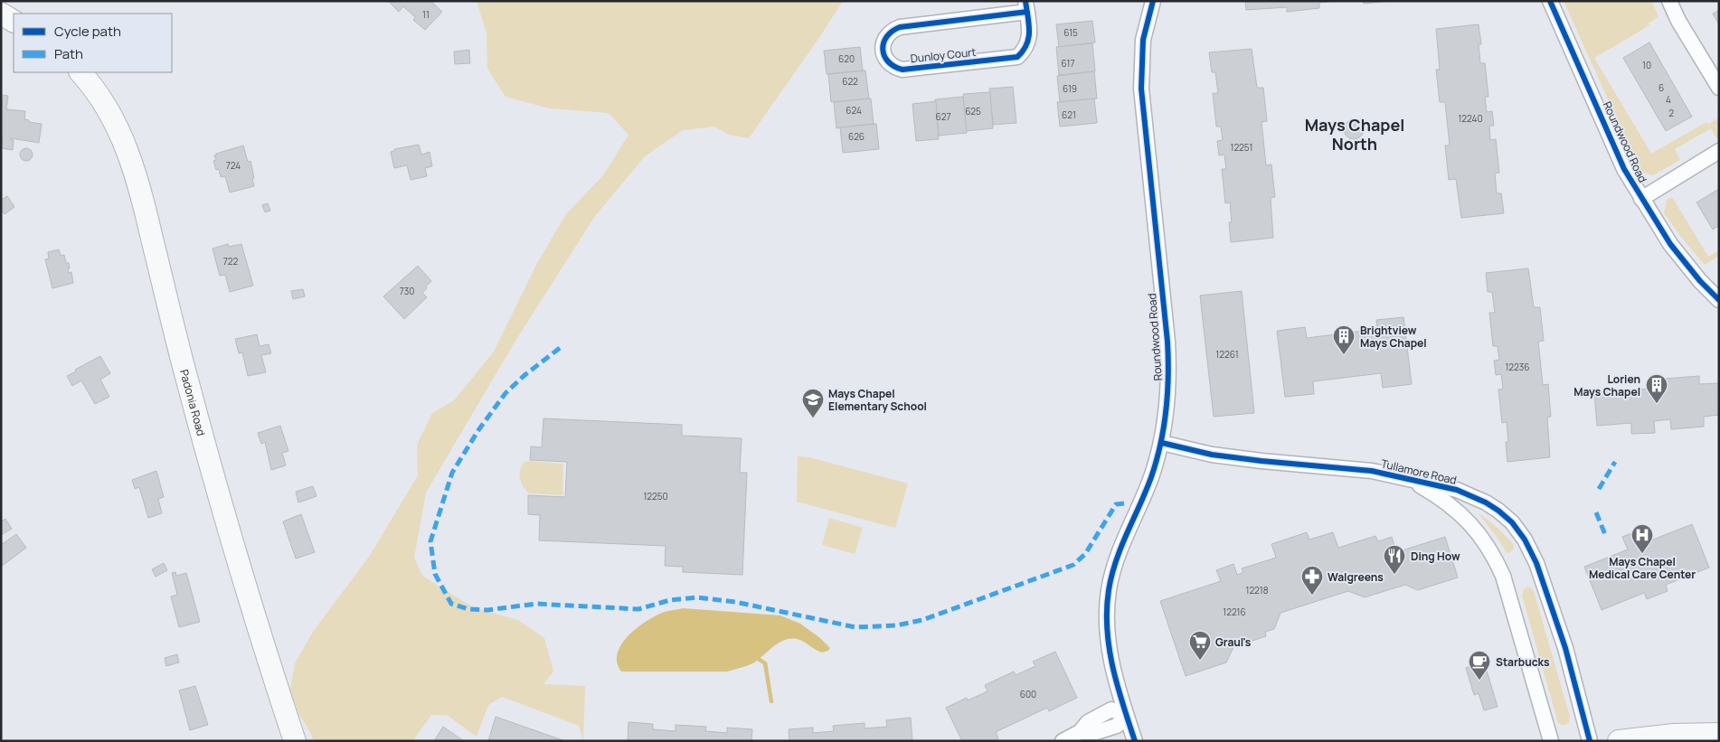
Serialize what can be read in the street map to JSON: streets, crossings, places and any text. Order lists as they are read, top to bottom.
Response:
{
  "streets": {
    "main road": ["Padonia Road"],
    "street": ["Dunloy Court", "Roundwood Road", "Tullamore Road"]
  },
  "crossings": [
    ["Roundwood Road", "Tullamore Road"]
  ],
  "districts": ["Mays Chapel North"],
  "places": {
    "building": ["Brightview Mays Chapel", "Lorien Mays Chapel"],
    "school or university": ["Mays Chapel Elementary School"],
    "hospital": ["Mays Chapel Medical Care Center"],
    "restaurant": ["Ding How"],
    "pharmacy": ["Walgreens"],
    "supermarket": ["Graul's"],
    "cafe": ["Starbucks"]
  },
  "house_numbers": [
    "11",
    "615",
    "620",
    "617",
    "10",
    "622",
    "6",
    "619",
    "4",
    "624",
    "625",
    "2",
    "621",
    "627",
    "12240",
    "626",
    "12251",
    "724",
    "722",
    "730",
    "12261",
    "12236",
    "12250",
    "12218",
    "12216",
    "600"
  ],
  "legend": ["Cycle path", "Path"]
}
